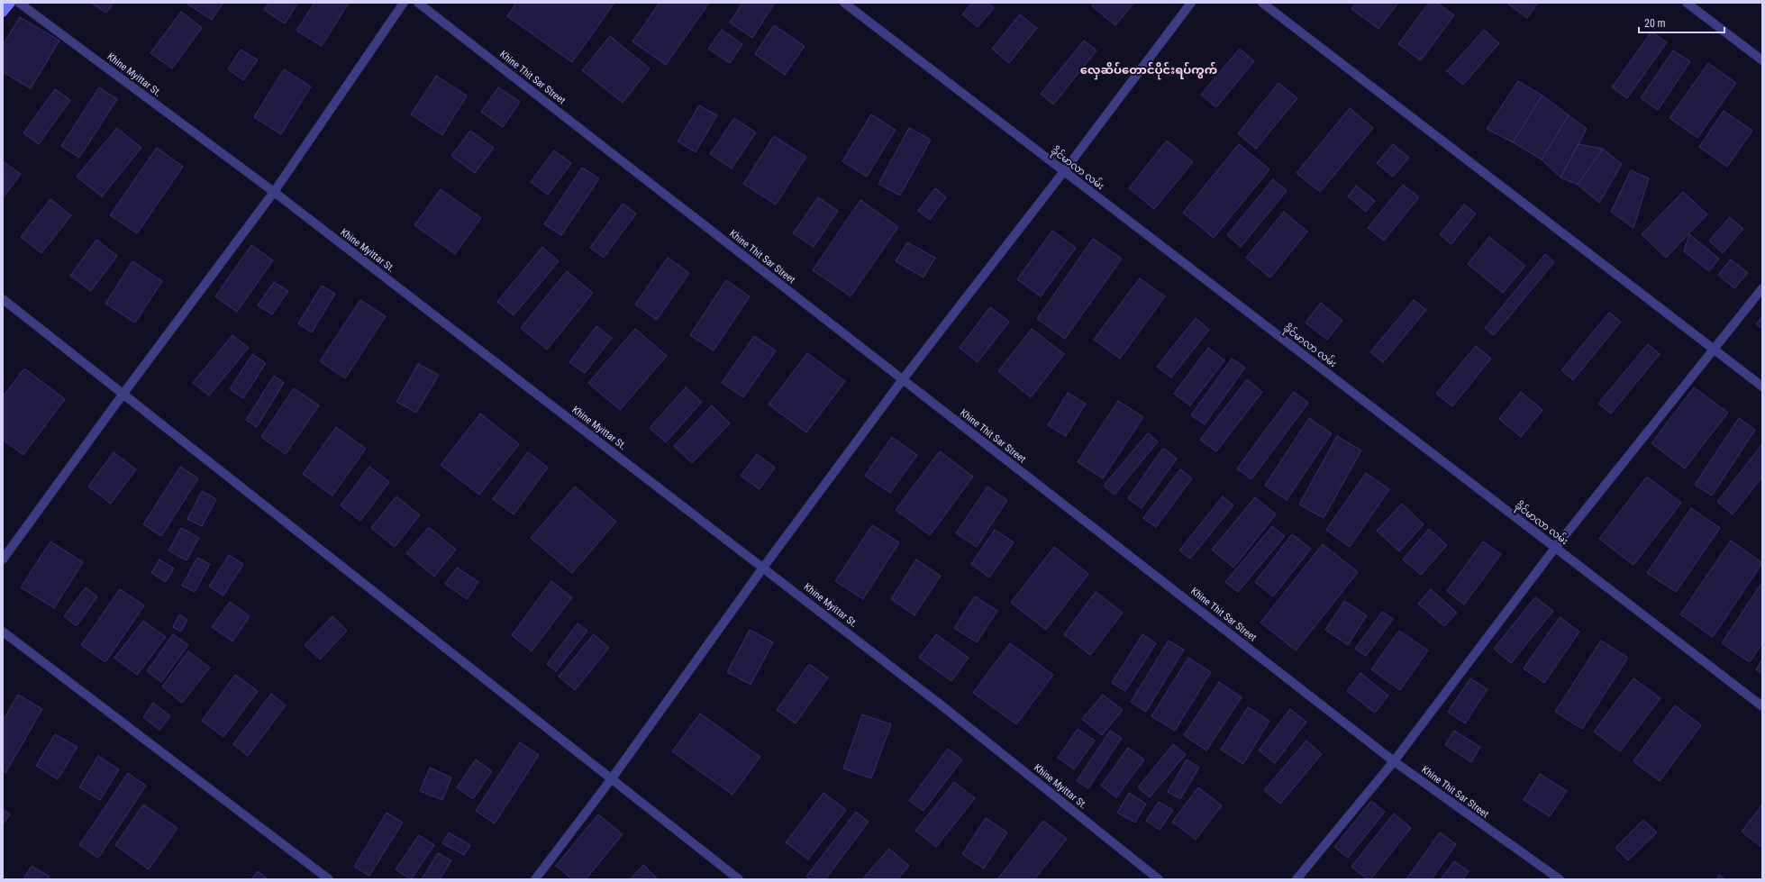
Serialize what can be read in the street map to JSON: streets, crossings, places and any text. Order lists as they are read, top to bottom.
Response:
{
  "streets": {
    "street": ["Khine Myittar St.", "Khine Thit Sar Street", "ခိုင်မာလာ လမ်း"]
  },
  "districts": ["လှေဆိပ်တောင်ပိုင်းရပ်ကွက်"],
  "scale_bar": "20 m"
}
